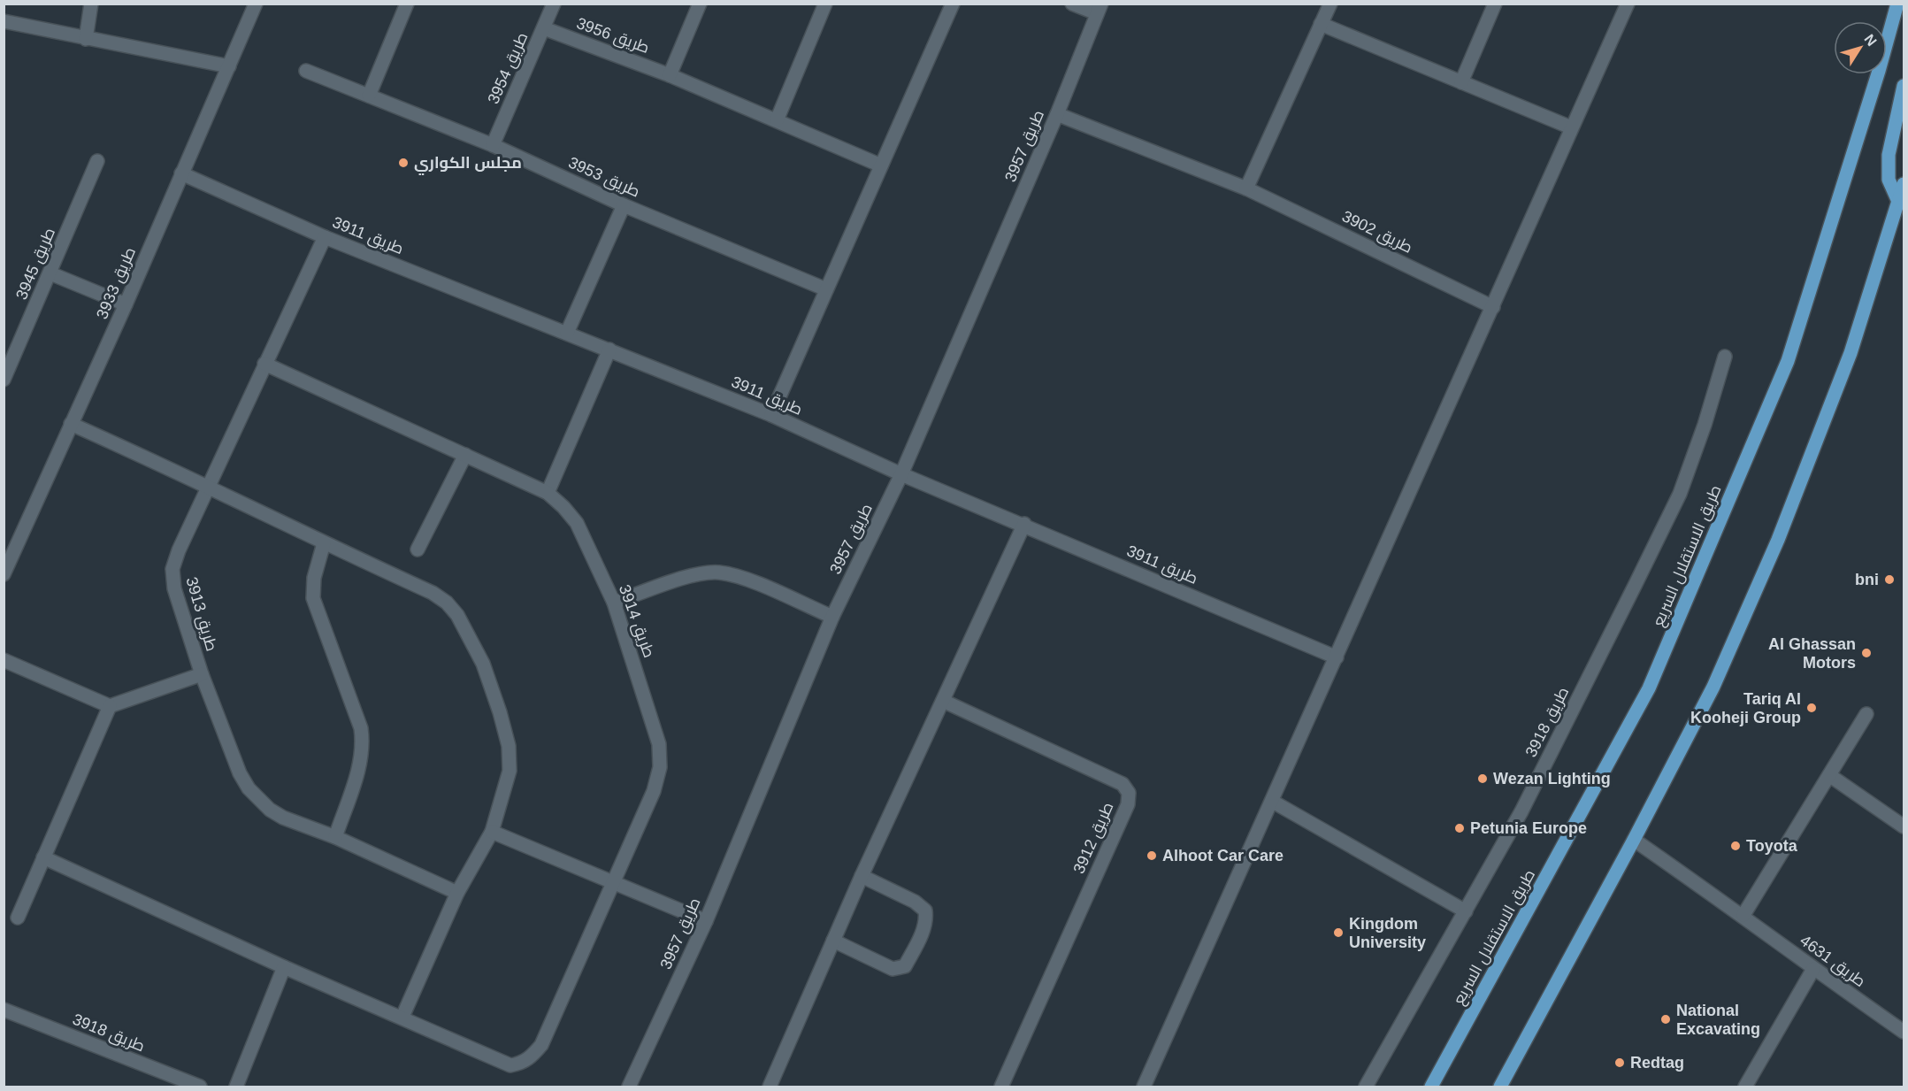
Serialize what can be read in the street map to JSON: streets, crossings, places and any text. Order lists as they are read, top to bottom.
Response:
{
  "streets": {
    "main road": ["طريق الاستقلال السريع"],
    "street": [
      "طريق 3956",
      "طريق 3954",
      "طريق 3957",
      "طريق 3953",
      "طريق 3902",
      "طريق 3911",
      "طريق 3945",
      "طريق 3933",
      "طريق 3913",
      "طريق 3914",
      "طريق 3918",
      "طريق 3912",
      "طريق 4631"
    ]
  },
  "crossings": [
    ["طريق 3956", "طريق 3954"],
    ["طريق 3954", "طريق 3953"],
    ["طريق 3957", "طريق 3902"],
    ["طريق 3957", "طريق 3911"],
    ["طريق 3911", "طريق 3933"],
    ["طريق 3911", "طريق 3913"],
    ["طريق 3913", "طريق 3914"]
  ],
  "places": [
    "مجلس الكواري",
    "bni",
    "Al Ghassan Motors",
    "Tariq Al Kooheji Group",
    "Wezan Lighting",
    "Petunia Europe",
    "Toyota",
    "Alhoot Car Care",
    "Kingdom University",
    "National Excavating",
    "Redtag"
  ],
  "north": "top right"
}
